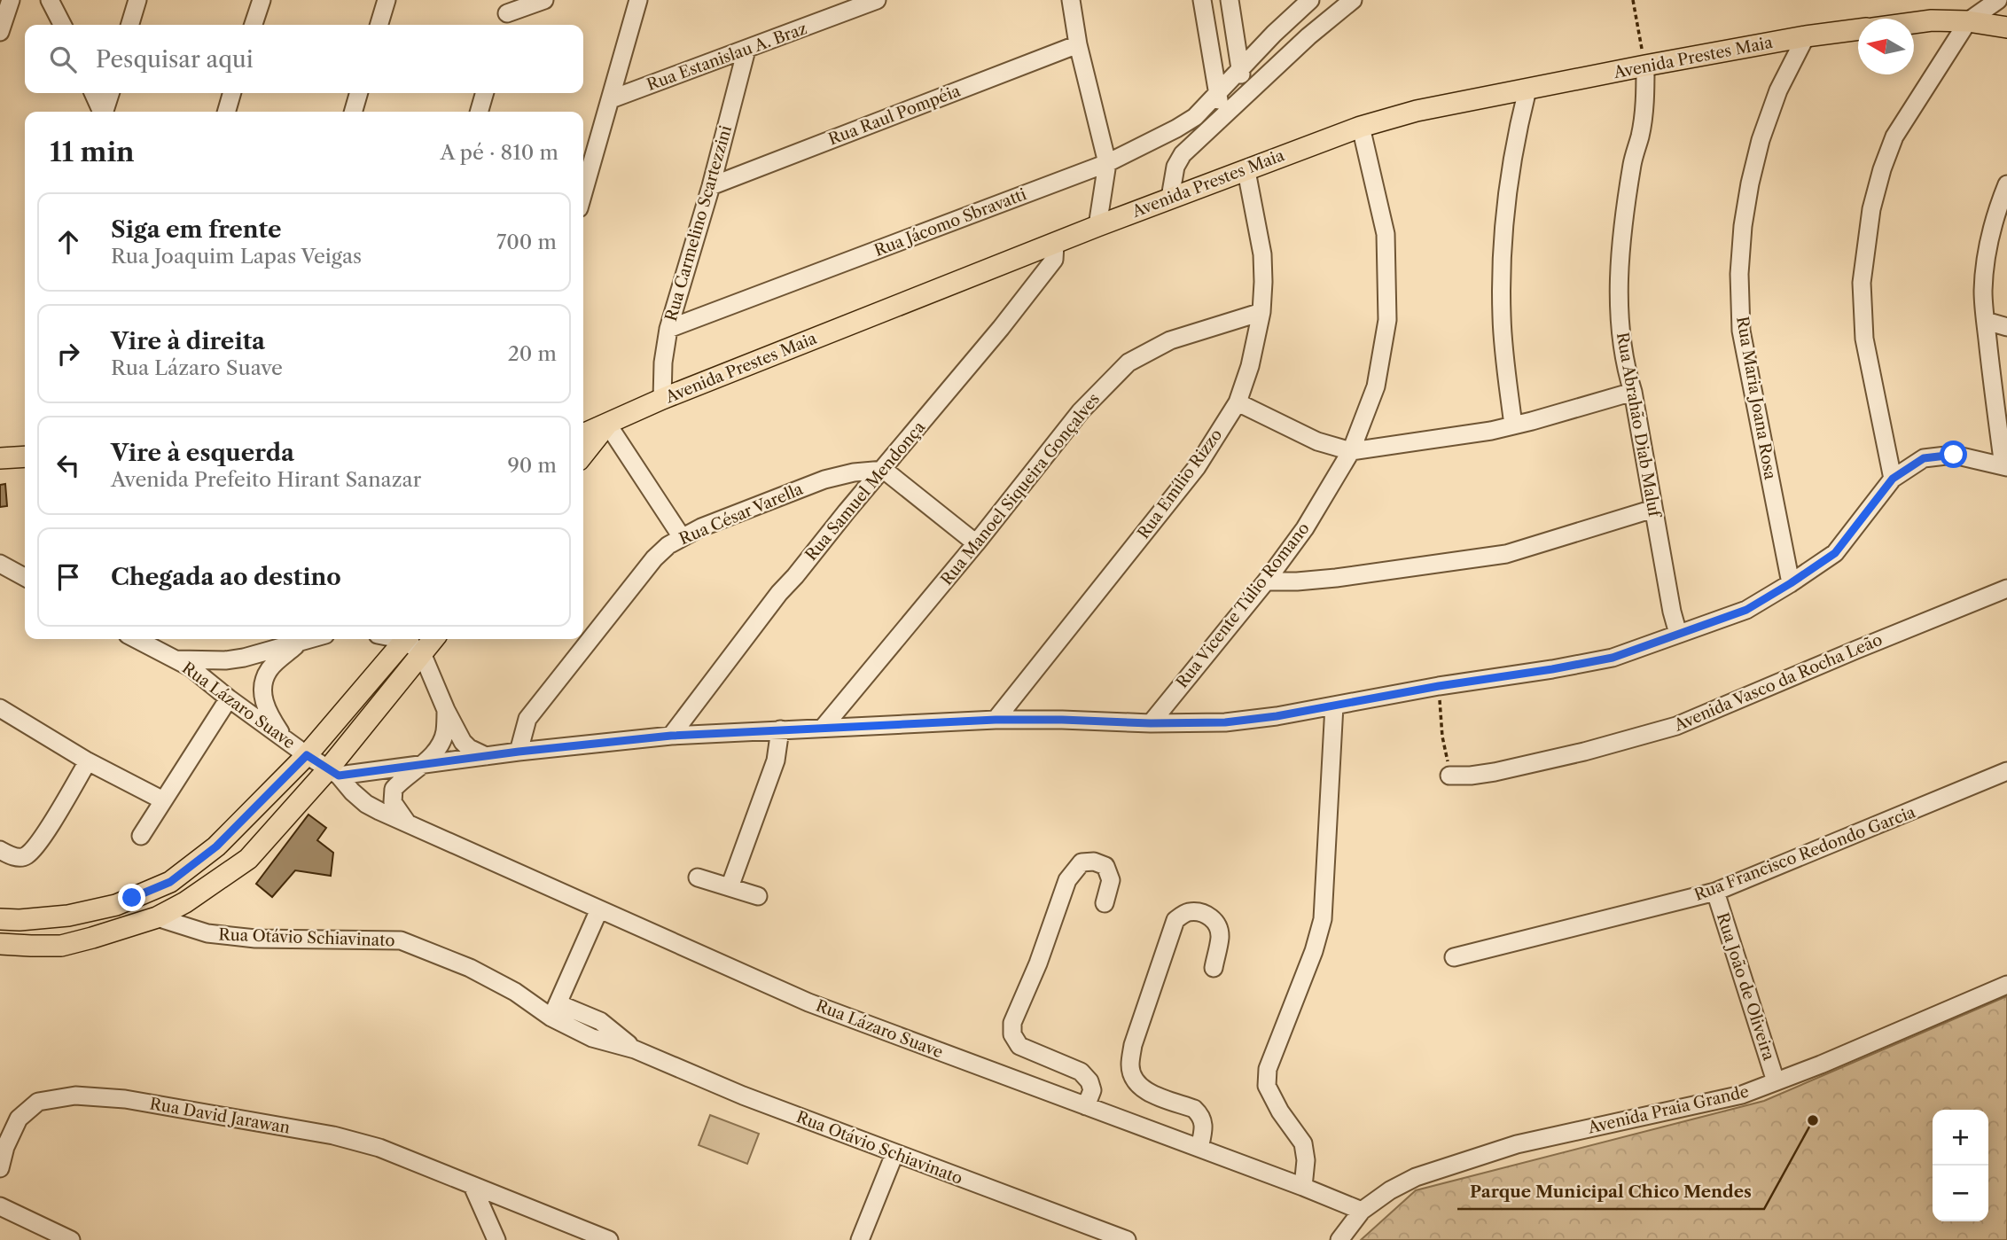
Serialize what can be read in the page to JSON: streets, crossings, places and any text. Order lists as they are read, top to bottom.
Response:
{
  "streets": {
    "main road": ["Avenida Prestes Maia"],
    "street": [
      "Rua Estanislau A. Braz",
      "Rua Raul Pompéia",
      "Rua Jácomo Sbravatti",
      "Rua Carmelino Scartezzini",
      "Rua Maria Joana Rosa",
      "Rua Abrahão Diab Maluf",
      "Rua Emílio Rizzo",
      "Rua Manoel Siqueira Gonçalves",
      "Rua Samuel Mendonça",
      "Rua César Varella",
      "Rua Vicente Túlio Romano",
      "Avenida Vasco da Rocha Leão",
      "Rua Lázaro Suave",
      "Rua Francisco Redondo Garcia",
      "Rua Otávio Schiavinato",
      "Rua João de Oliveira",
      "Avenida Praia Grande",
      "Rua David Jarawan"
    ]
  },
  "crossings": [
    ["Rua Estanislau A. Braz", "Rua Carmelino Scartezzini"],
    ["Avenida Prestes Maia", "Rua Carmelino Scartezzini"],
    ["Avenida Prestes Maia", "Rua Maria Joana Rosa"],
    ["Avenida Prestes Maia", "Rua Abrahão Diab Maluf"],
    ["Avenida Prestes Maia", "Rua Emílio Rizzo"],
    ["Avenida Prestes Maia", "Rua Samuel Mendonça"],
    ["Avenida Prestes Maia", "Rua Vicente Túlio Romano"],
    ["Rua Raul Pompéia", "Rua Carmelino Scartezzini"],
    ["Rua Jácomo Sbravatti", "Rua Carmelino Scartezzini"],
    ["Rua Emílio Rizzo", "Rua Manoel Siqueira Gonçalves"],
    ["Rua Samuel Mendonça", "Rua César Varella"],
    ["Rua Lázaro Suave", "Avenida Praia Grande"],
    ["Rua Francisco Redondo Garcia", "Rua João de Oliveira"],
    ["Rua João de Oliveira", "Avenida Praia Grande"]
  ],
  "places": ["Parque Municipal Chico Mendes"],
  "north": "left",
  "page": {
    "search": "Pesquisar aqui",
    "heading": ["11 min", "A pé · 810 m"],
    "list": [
      ["Siga em frente", "Rua Joaquim Lapas Veigas", "700 m"],
      ["Vire à direita", "Rua Lázaro Suave", "20 m"],
      ["Vire à esquerda", "Avenida Prefeito Hirant Sanazar", "90 m"],
      "Chegada ao destino"
    ],
    "map_buttons": ["+", "−"]
  }
}
